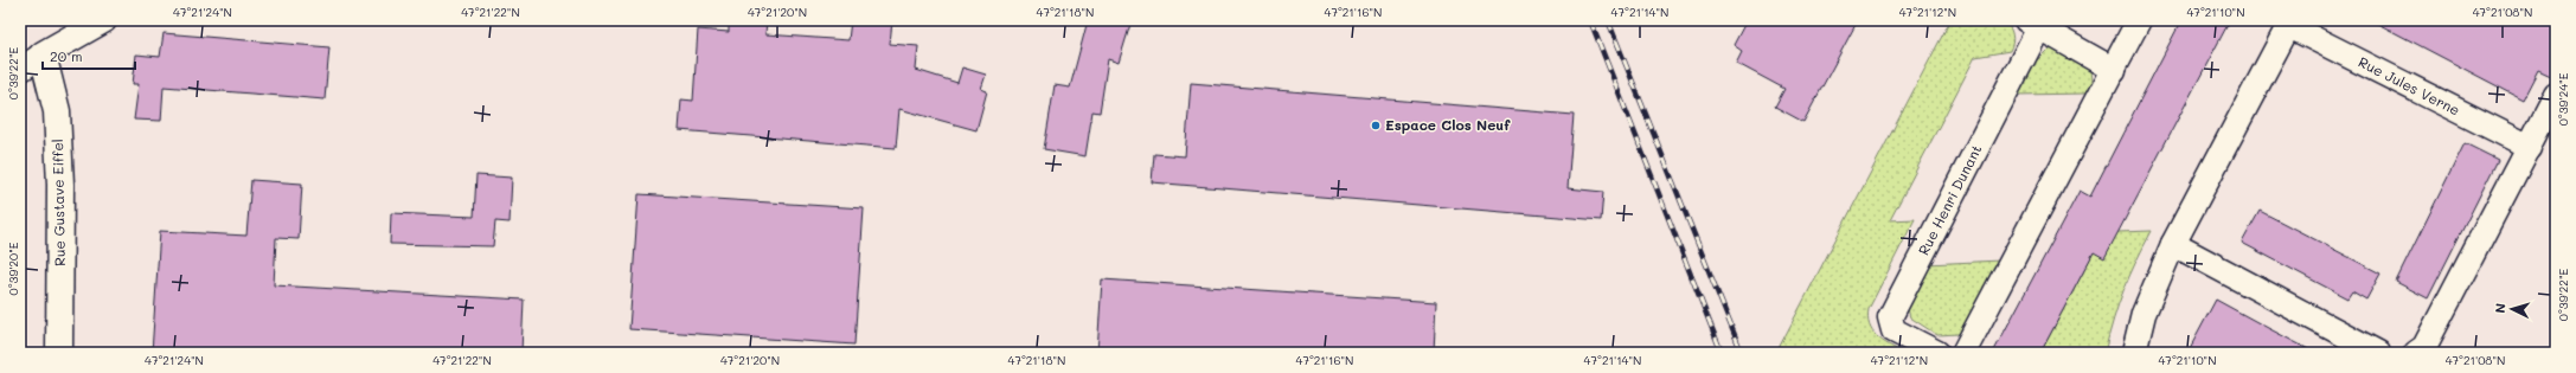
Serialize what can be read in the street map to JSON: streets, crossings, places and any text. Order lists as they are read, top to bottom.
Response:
{
  "streets": {
    "street": ["Rue Jules Verne", "Rue Henri Dunant", "Rue Gustave Eiffel"]
  },
  "places": ["Espace Clos Neuf"],
  "scale_bar": "20 m",
  "north": "left",
  "coordinates": [
    "47°21'24\"N",
    "47°21'22\"N",
    "47°21'20\"N",
    "47°21'18\"N",
    "47°21'16\"N",
    "47°21'14\"N",
    "47°21'12\"N",
    "47°21'10\"N",
    "47°21'08\"N",
    "0°39'22\"E",
    "0°39'24\"E",
    "0°39'20\"E"
  ]
}
